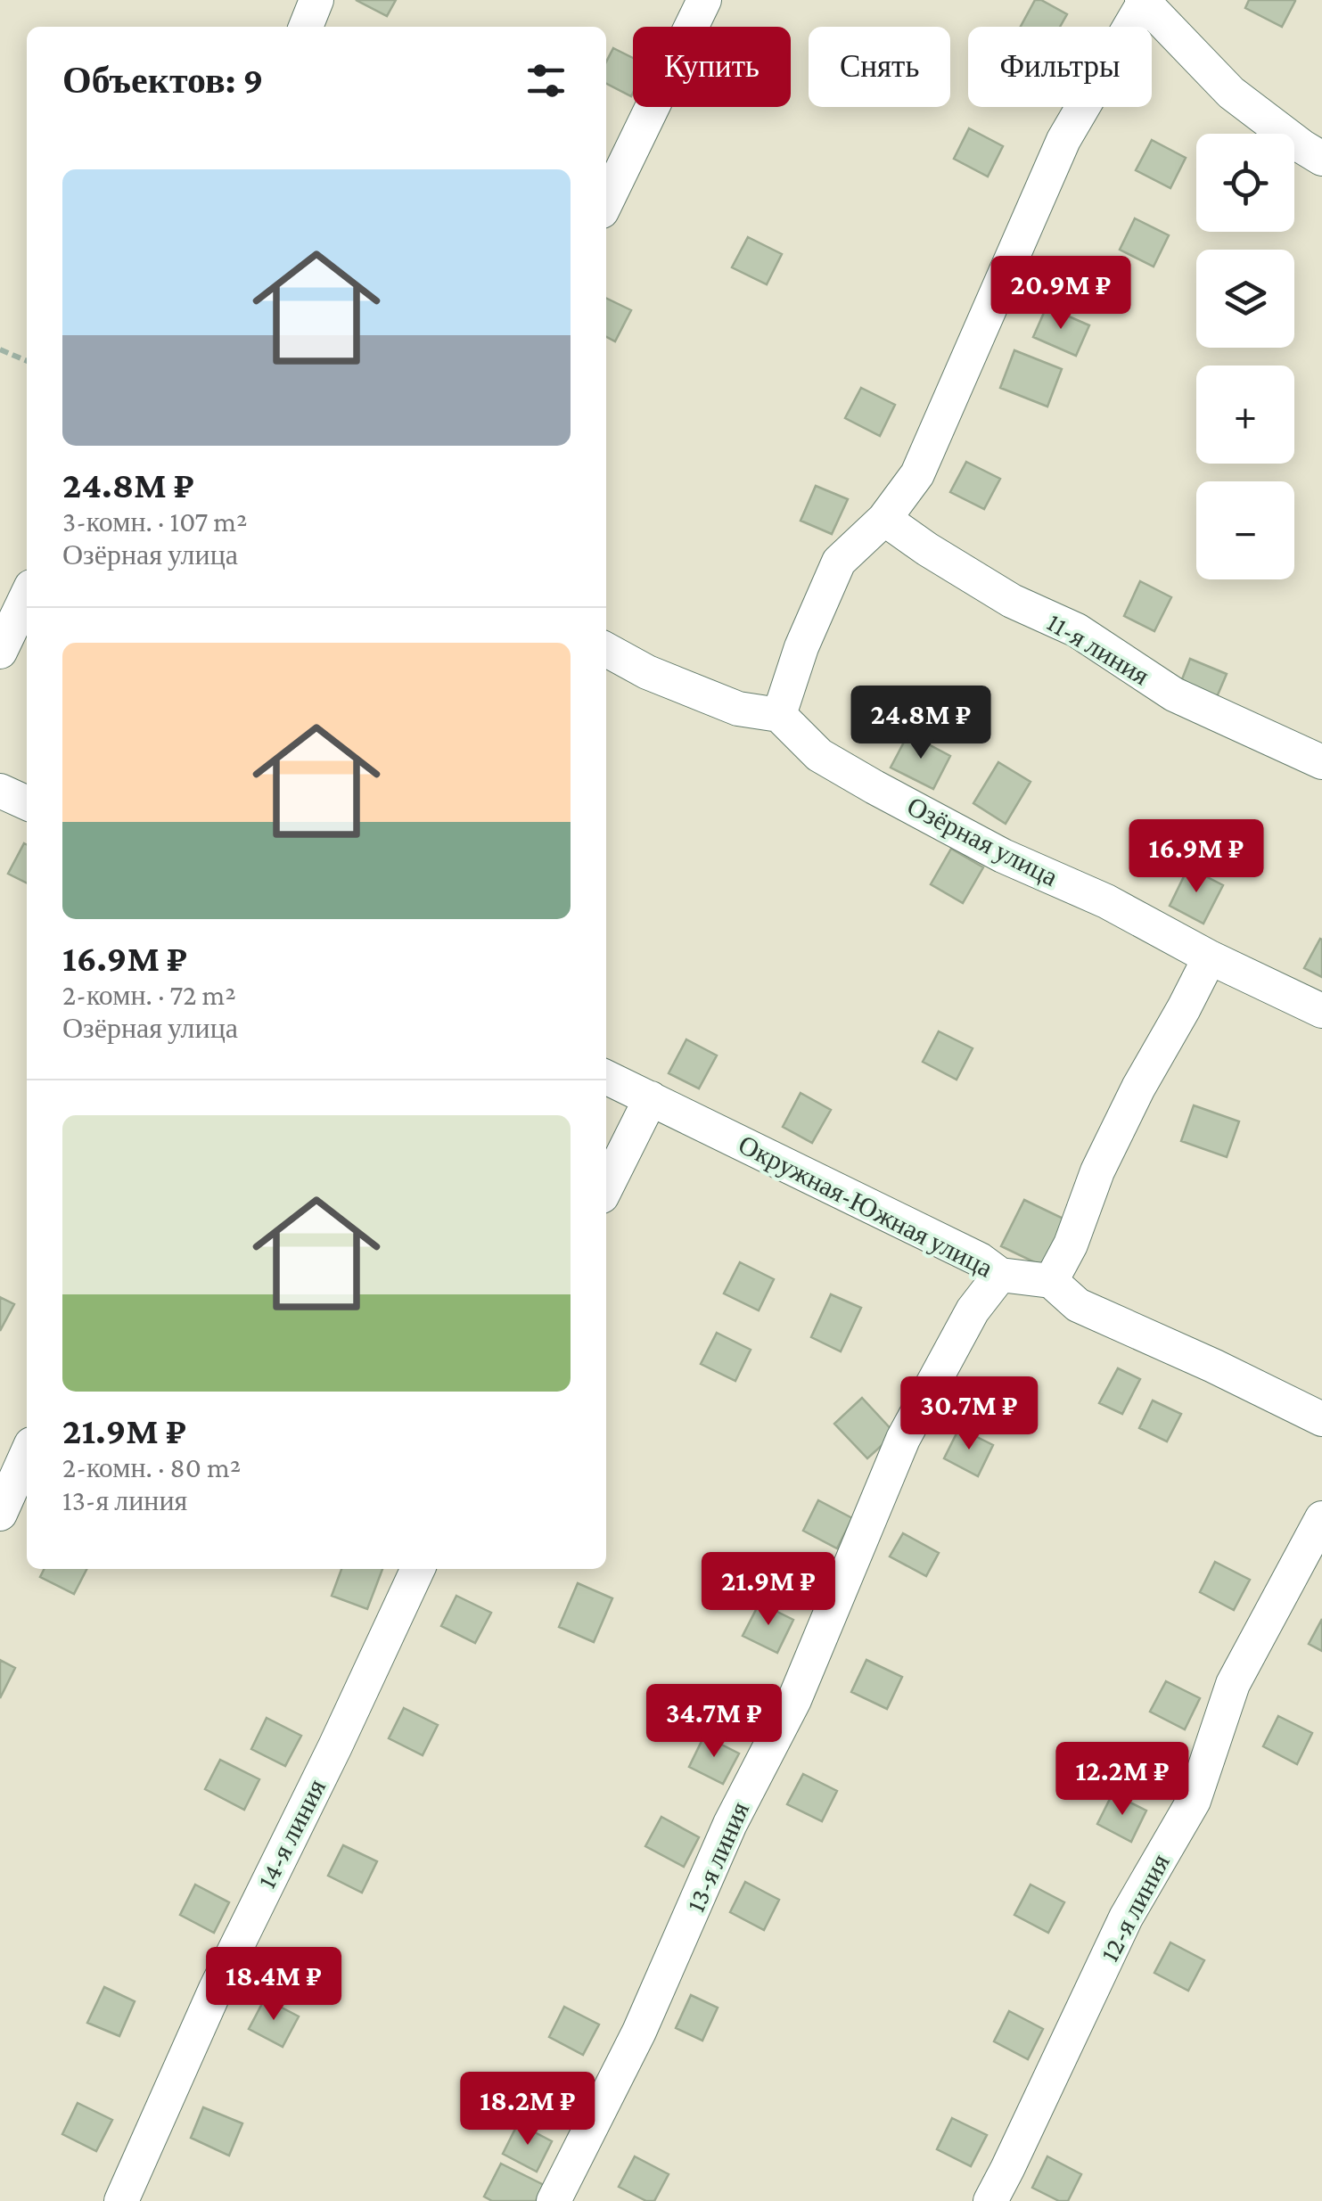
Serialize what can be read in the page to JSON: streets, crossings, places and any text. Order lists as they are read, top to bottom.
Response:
{
  "streets": {
    "street": [
      "11-я линия",
      "Озёрная улица",
      "Окружная-Южная улица",
      "14-я линия",
      "13-я линия",
      "12-я линия"
    ]
  },
  "crossings": [
    ["Окружная-Южная улица", "13-я линия"]
  ],
  "page": {
    "chip": ["Купить", "Снять", "Фильтры"],
    "heading": "Объектов: 9",
    "map_buttons": ["+", "−"],
    "list": [
      {
        "name": "24.8M ₽",
        "note": "3-комн. · 107 m² · Озёрная улица"
      },
      {
        "name": "16.9M ₽",
        "note": "2-комн. · 72 m² · Озёрная улица"
      },
      {
        "name": "21.9M ₽",
        "note": "2-комн. · 80 m² · 13-я линия"
      }
    ],
    "price": [
      "20.9M ₽",
      "24.8M ₽",
      "16.9M ₽",
      "30.7M ₽",
      "21.9M ₽",
      "34.7M ₽",
      "12.2M ₽",
      "18.4M ₽",
      "18.2M ₽"
    ]
  }
}
